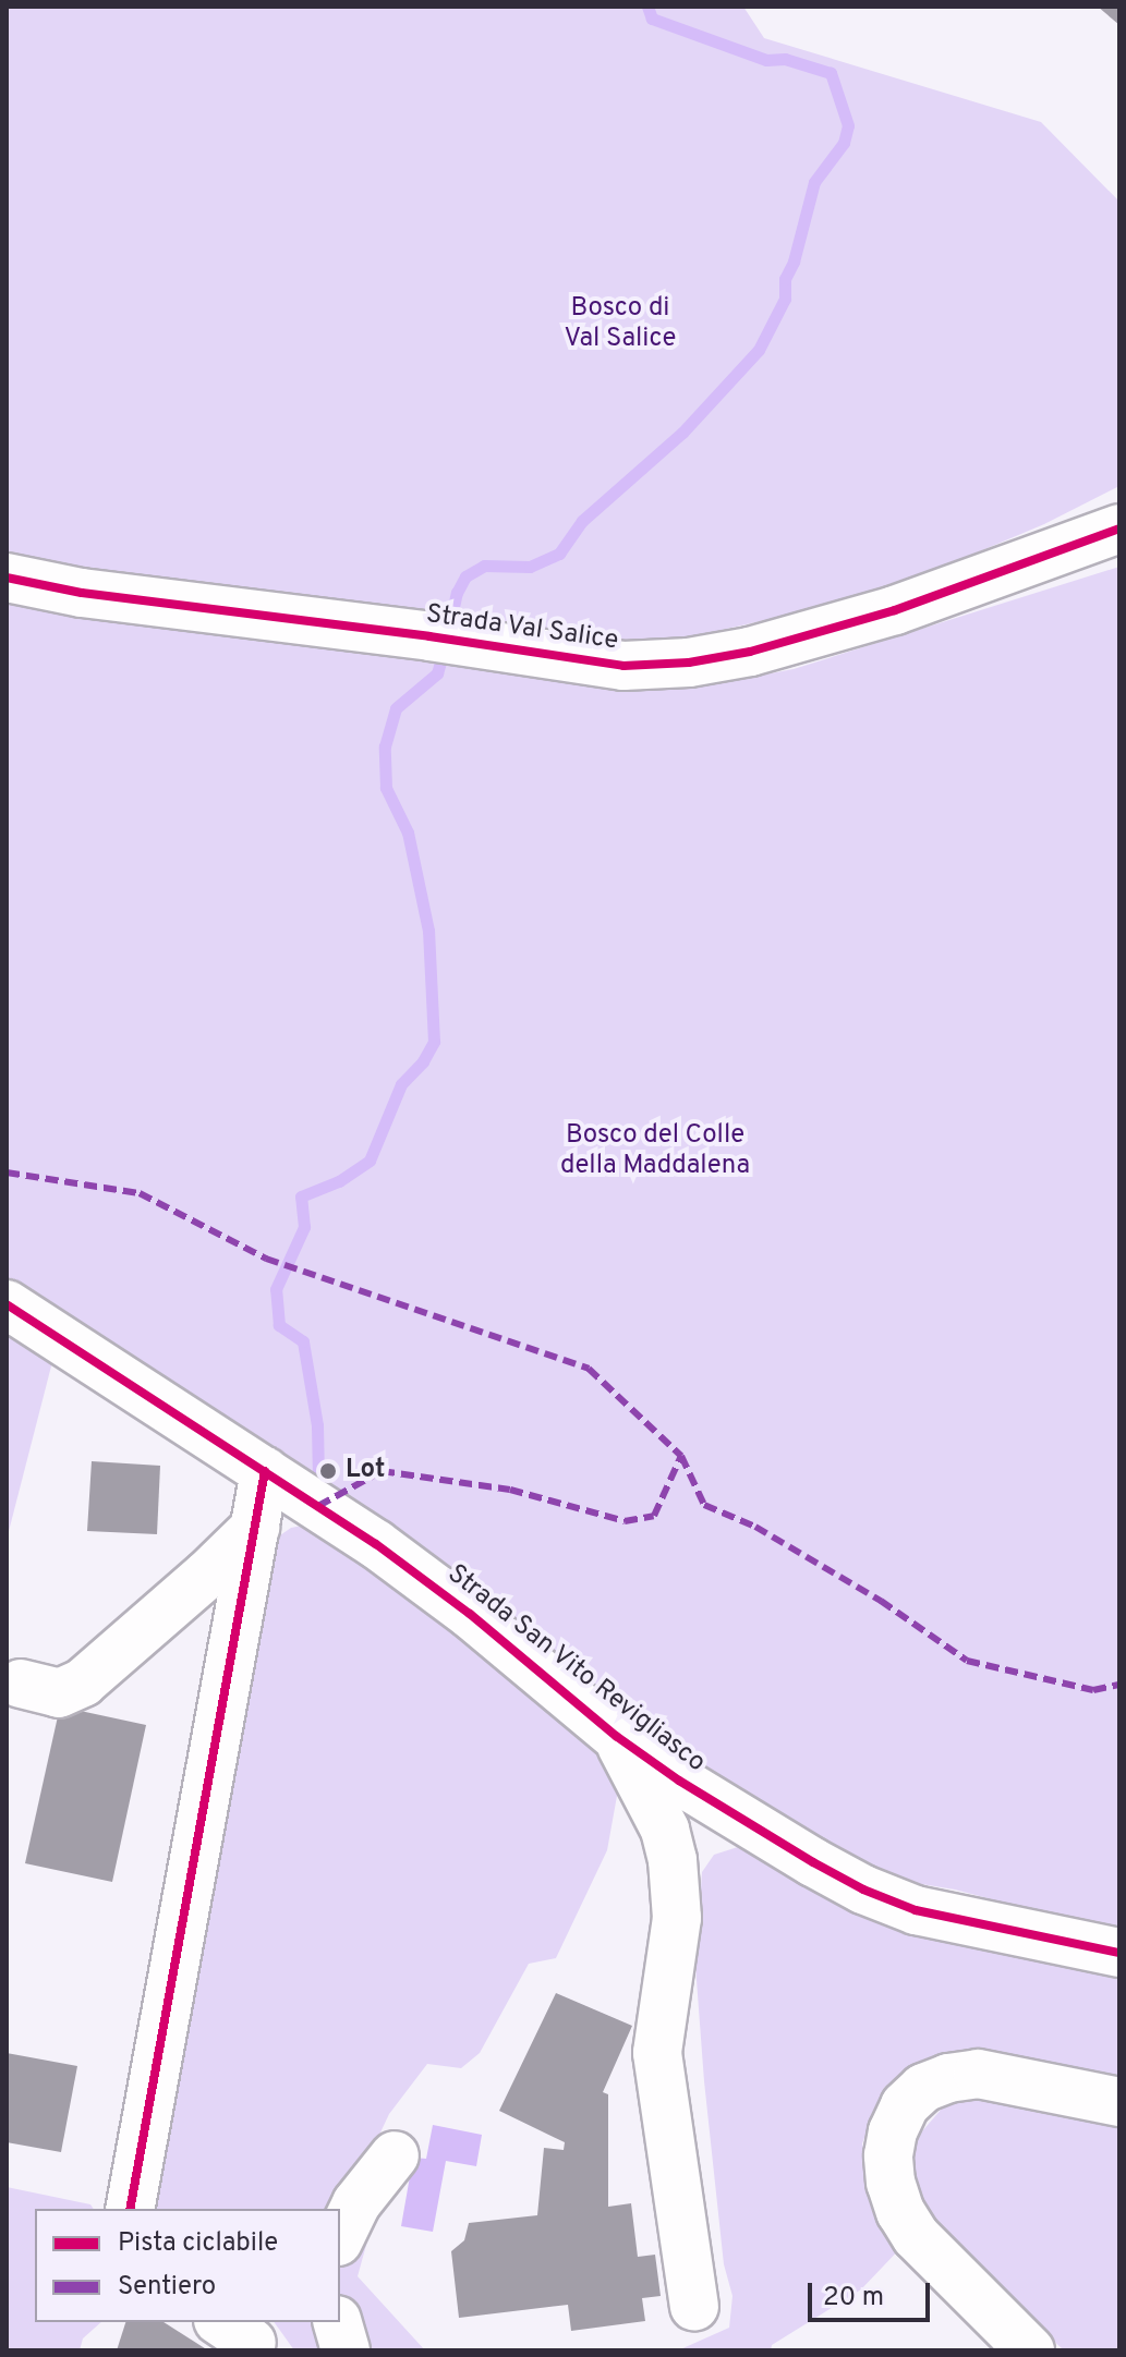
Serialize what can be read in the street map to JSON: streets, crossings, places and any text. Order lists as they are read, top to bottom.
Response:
{
  "streets": {
    "street": ["Strada Val Salice", "Strada San Vito Revigliasco"]
  },
  "parks": ["Bosco di Val Salice", "Bosco del Colle della Maddalena"],
  "places": ["Lot"],
  "legend": ["Pista ciclabile", "Sentiero"],
  "scale_bar": "20 m"
}
